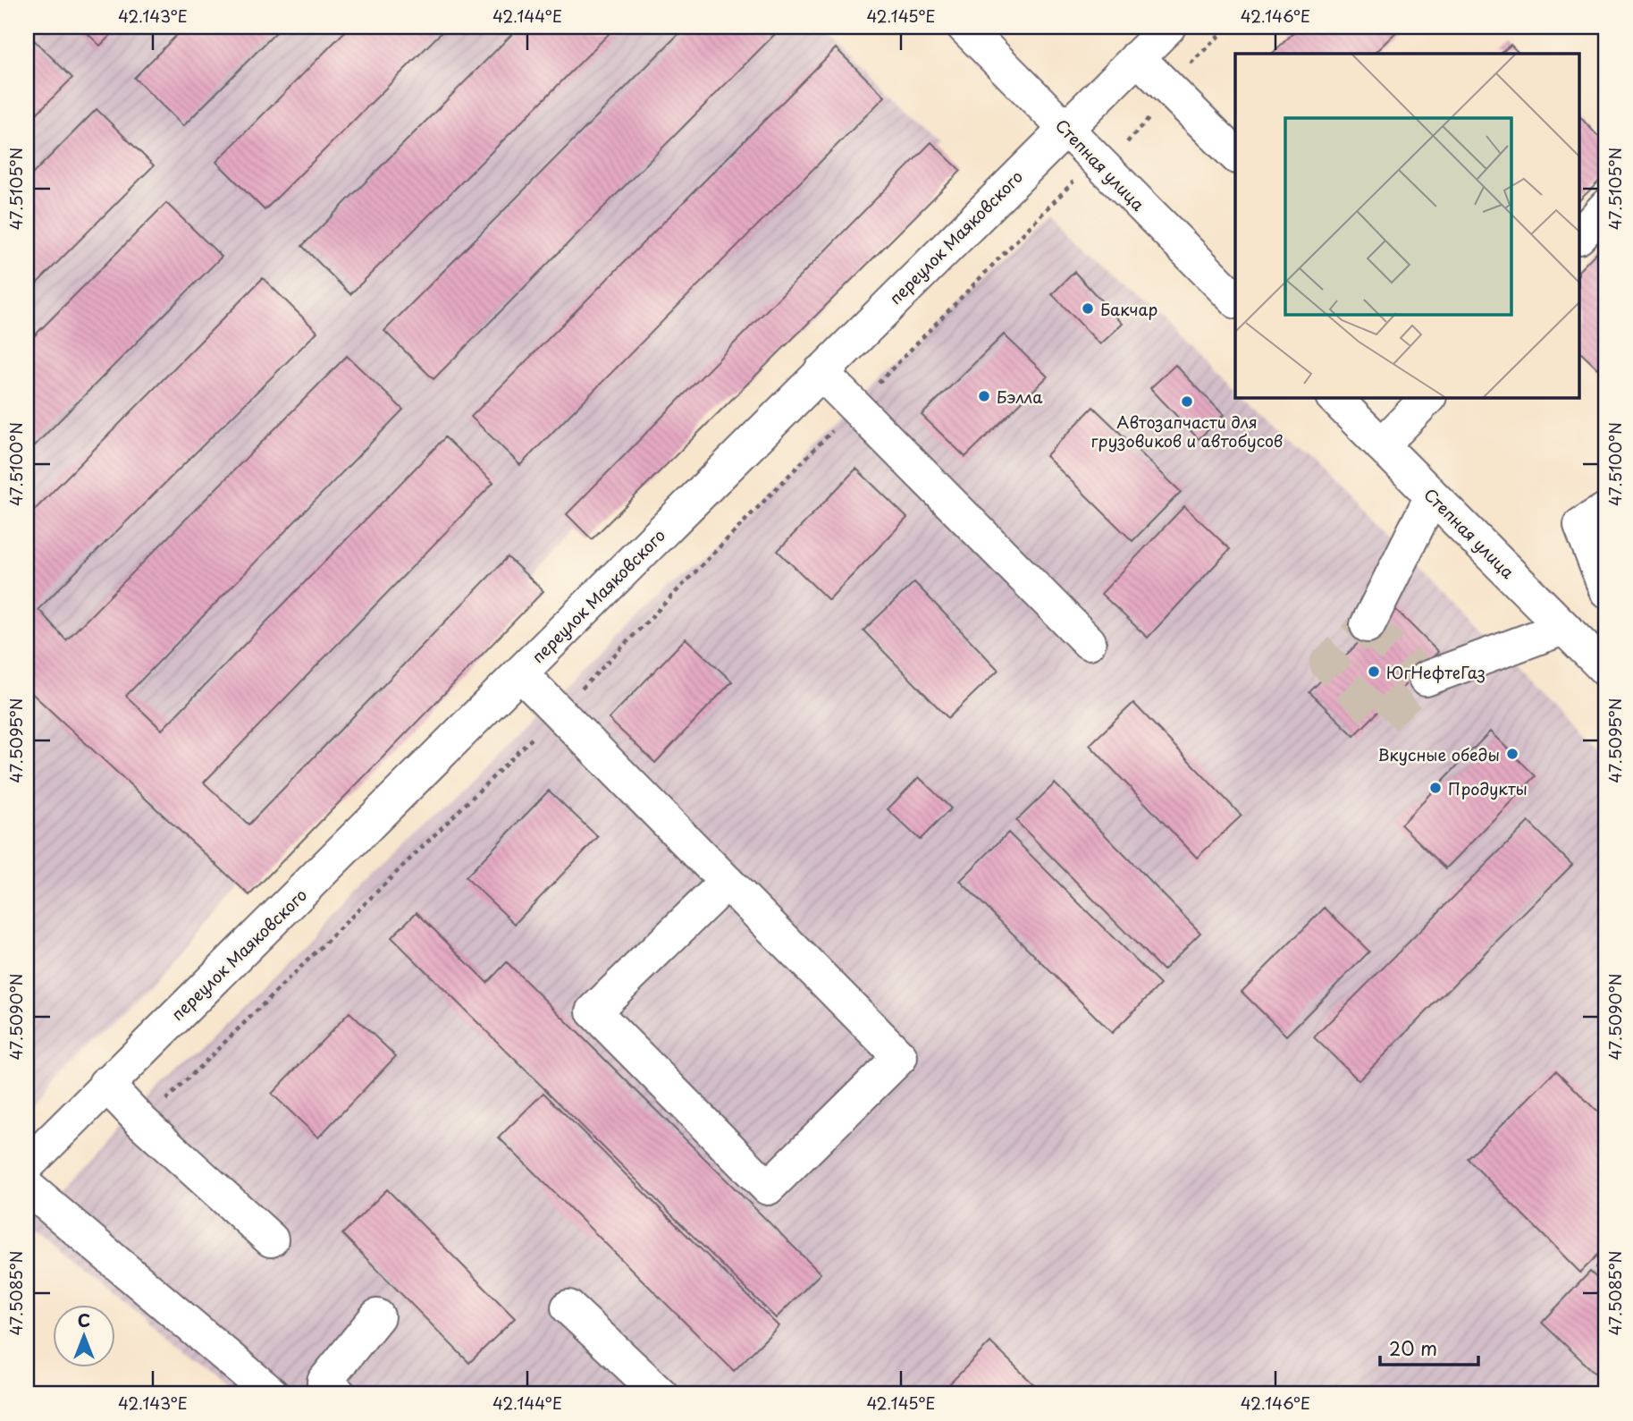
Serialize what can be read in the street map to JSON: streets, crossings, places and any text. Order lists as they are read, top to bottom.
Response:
{
  "streets": {
    "street": ["Степная улица", "переулок Маяковского"]
  },
  "crossings": [
    ["Степная улица", "переулок Маяковского"]
  ],
  "places": [
    "Бакчар",
    "Бэлла",
    "Автозапчасти для грузовиков и автобусов",
    "ЮгНефтеГаз",
    "Вкусные обеды",
    "Продукты"
  ],
  "scale_bar": "20 m",
  "north": "top",
  "coordinates": [
    "42.143°E",
    "42.144°E",
    "42.145°E",
    "42.146°E",
    "47.5105°N",
    "47.5100°N",
    "47.5095°N",
    "47.5090°N",
    "47.5085°N"
  ]
}
